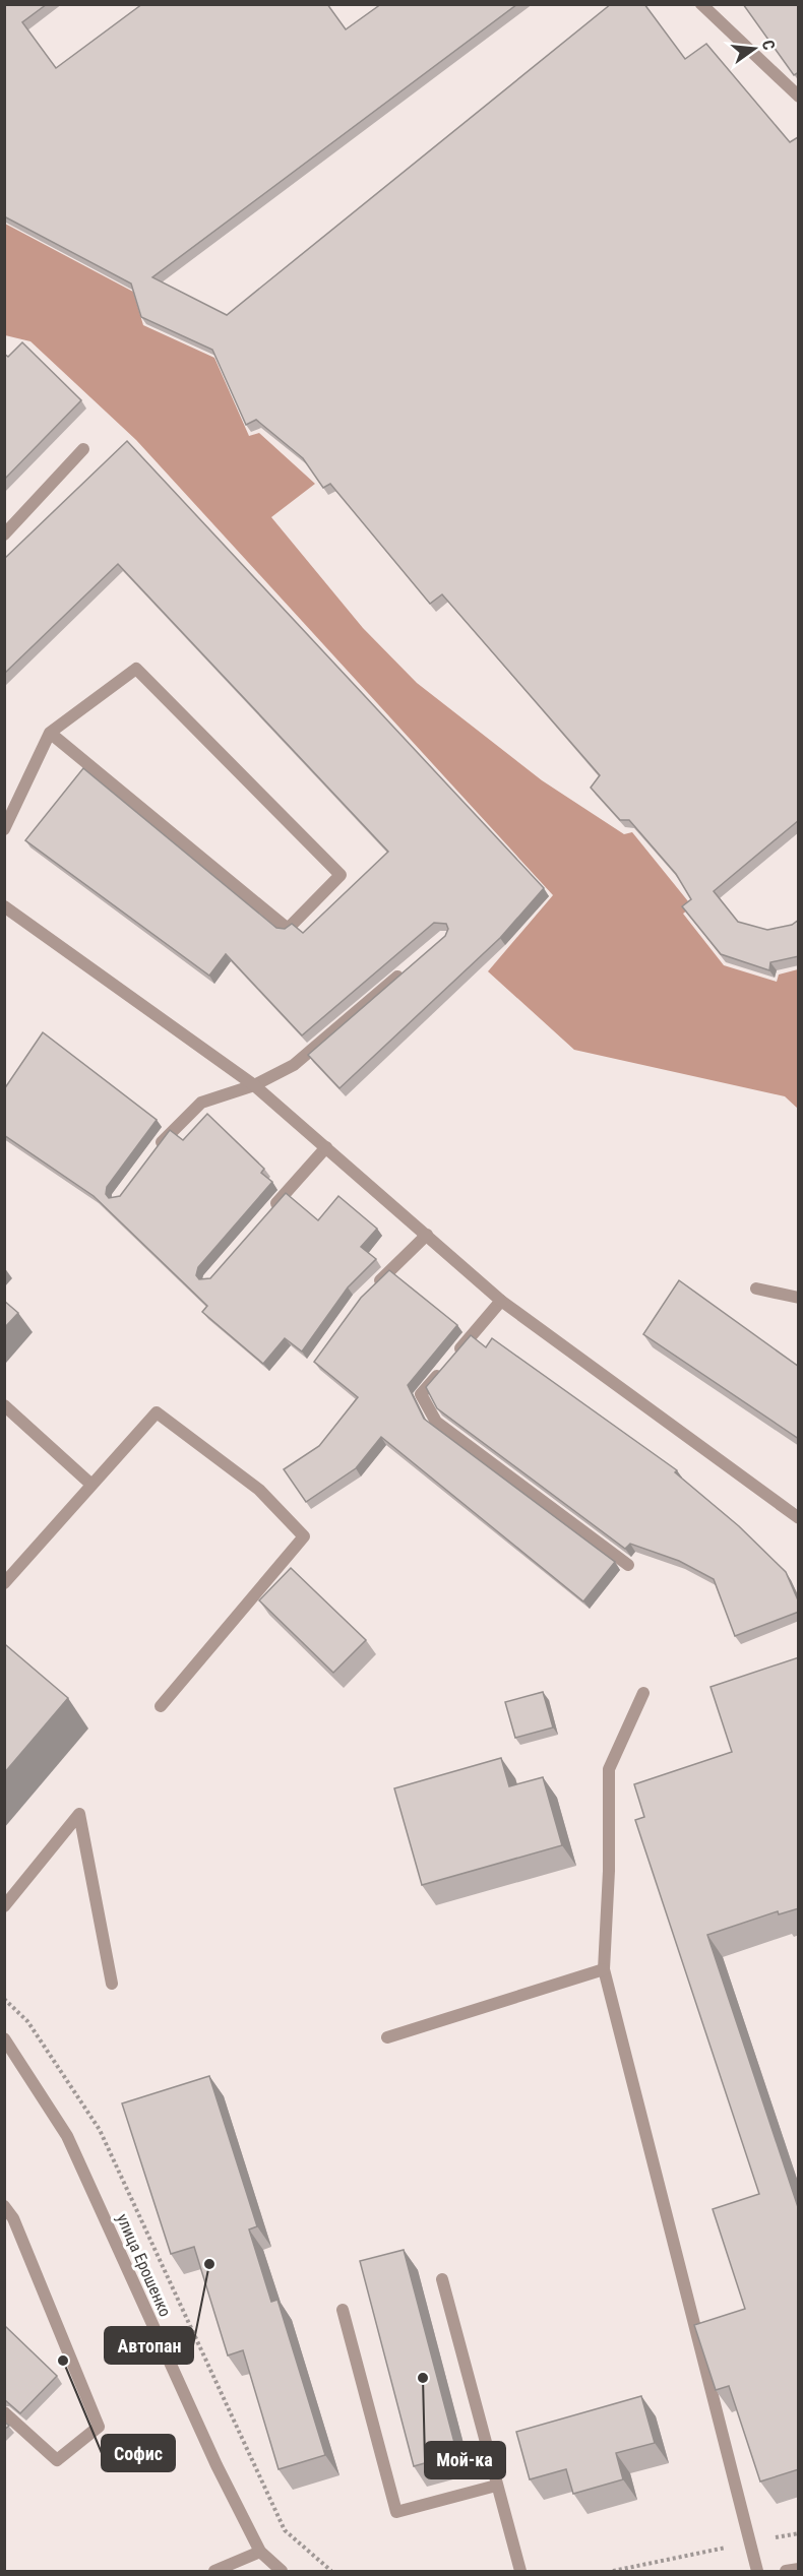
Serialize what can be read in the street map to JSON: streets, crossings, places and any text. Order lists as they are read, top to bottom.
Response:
{
  "streets": {
    "street": ["улица Ерошенко"]
  },
  "places": ["Автопан", "Софис", "Мой-ка"],
  "north": "right"
}
